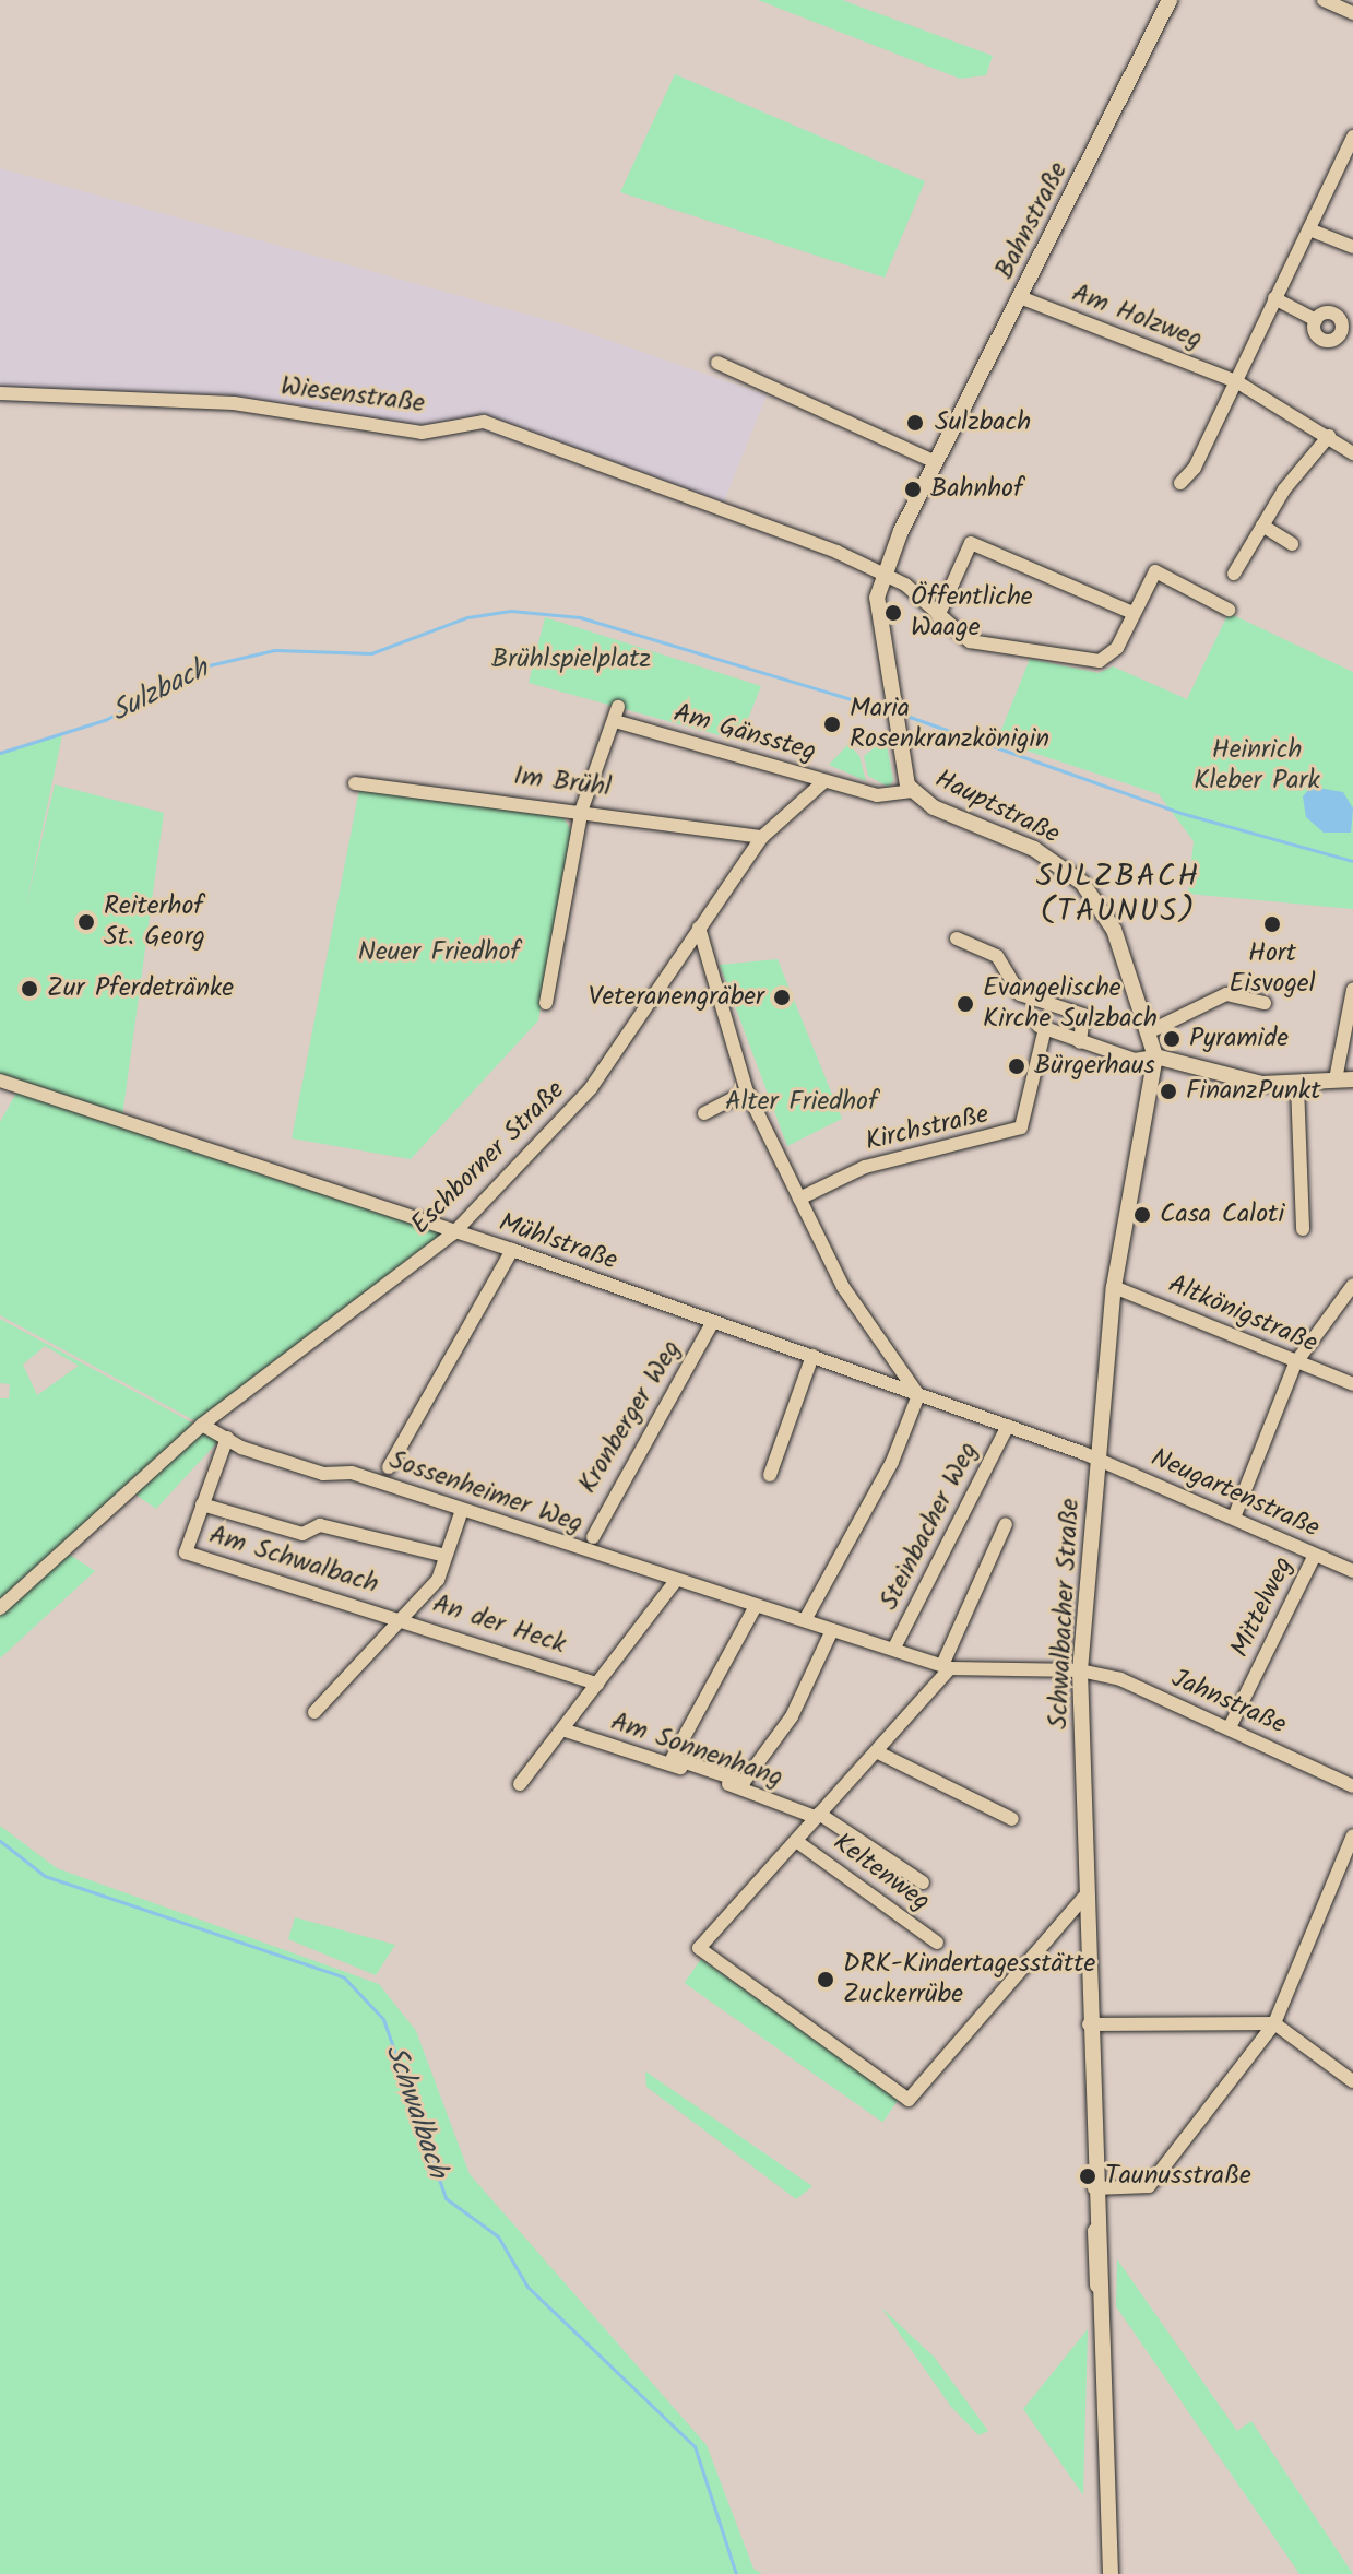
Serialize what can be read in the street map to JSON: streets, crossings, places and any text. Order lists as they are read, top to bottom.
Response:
{
  "streets": {
    "street": [
      "Bahnstraße",
      "Am Holzweg",
      "Wiesenstraße",
      "Am Gänssteg",
      "Im Brühl",
      "Hauptstraße",
      "Kirchstraße",
      "Eschborner Straße",
      "Mühlstraße",
      "Altkönigstraße",
      "Kronberger Weg",
      "Sossenheimer Weg",
      "Neugartenstraße",
      "Steinbacher Weg",
      "Am Schwalbach",
      "Mittelweg",
      "Schwalbacher Straße",
      "An der Heck",
      "Jahnstraße",
      "Am Sonnenhang",
      "Keltenweg"
    ]
  },
  "crossings": [
    ["Bahnstraße", "Am Holzweg"],
    ["Bahnstraße", "Wiesenstraße"],
    ["Bahnstraße", "Am Gänssteg"],
    ["Bahnstraße", "Hauptstraße"],
    ["Am Gänssteg", "Im Brühl"],
    ["Am Gänssteg", "Hauptstraße"],
    ["Am Gänssteg", "Eschborner Straße"],
    ["Im Brühl", "Eschborner Straße"],
    ["Hauptstraße", "Schwalbacher Straße"],
    ["Eschborner Straße", "Mühlstraße"],
    ["Eschborner Straße", "Sossenheimer Weg"],
    ["Mühlstraße", "Kronberger Weg"],
    ["Mühlstraße", "Neugartenstraße"],
    ["Mühlstraße", "Steinbacher Weg"],
    ["Mühlstraße", "Schwalbacher Straße"],
    ["Altkönigstraße", "Schwalbacher Straße"],
    ["Sossenheimer Weg", "Steinbacher Weg"],
    ["Sossenheimer Weg", "Am Schwalbach"],
    ["Sossenheimer Weg", "Schwalbacher Straße"],
    ["Sossenheimer Weg", "An der Heck"],
    ["Sossenheimer Weg", "Jahnstraße"],
    ["Sossenheimer Weg", "Keltenweg"],
    ["Neugartenstraße", "Mittelweg"],
    ["Neugartenstraße", "Schwalbacher Straße"],
    ["Am Schwalbach", "An der Heck"],
    ["Mittelweg", "Jahnstraße"],
    ["Schwalbacher Straße", "Jahnstraße"],
    ["Schwalbacher Straße", "Keltenweg"],
    ["Am Sonnenhang", "Keltenweg"]
  ],
  "districts": ["SULZBACH (TAUNUS)"],
  "water": ["Sulzbach", "Schwalbach"],
  "parks": [
    "Brühlspielplatz",
    "Heinrich Kleber Park",
    "Neuer Friedhof",
    "Alter Friedhof"
  ],
  "places": [
    "Sulzbach",
    "Bahnhof",
    "Öffentliche Waage",
    "Maria Rosenkranzkönigin",
    "Reiterhof St. Georg",
    "Hort Eisvogel",
    "Zur Pferdetränke",
    "Veteranengräber",
    "Evangelische Kirche Sulzbach",
    "Pyramide",
    "Bürgerhaus",
    "FinanzPunkt",
    "Casa Caloti",
    "DRK-Kindertagesstätte Zuckerrübe",
    "Taunusstraße"
  ]
}
